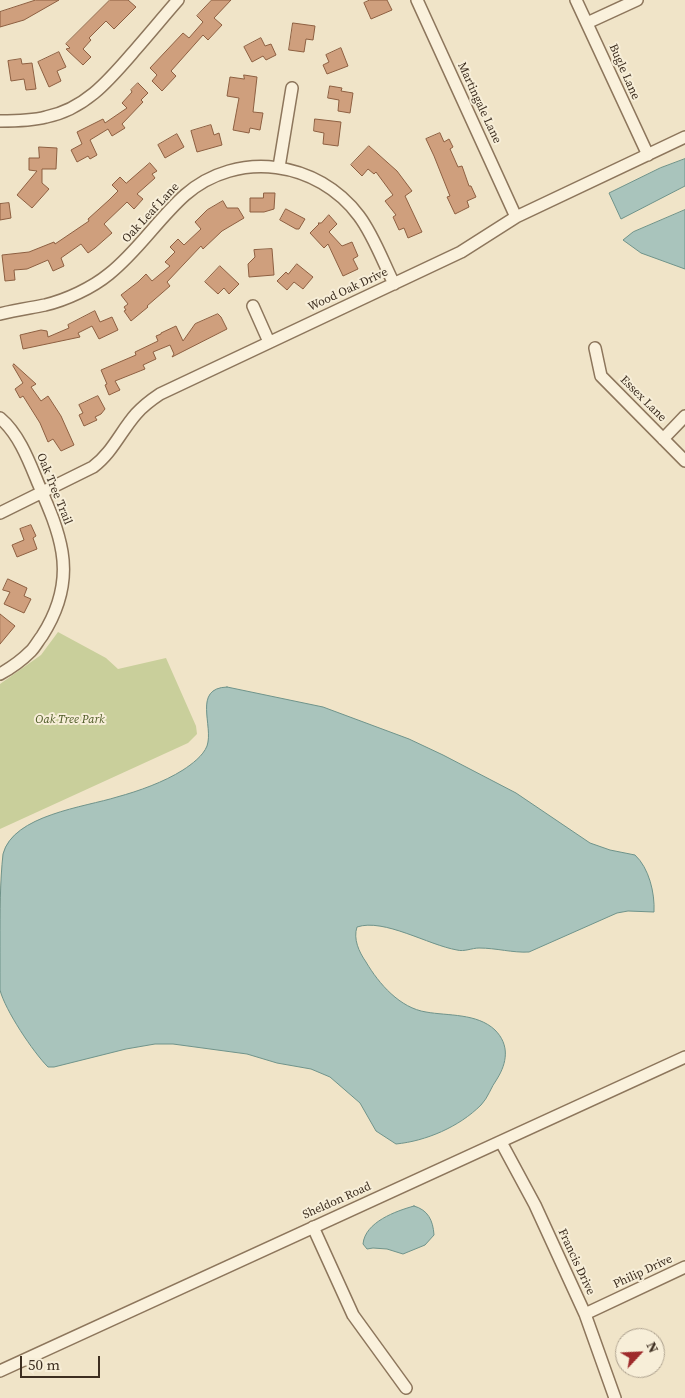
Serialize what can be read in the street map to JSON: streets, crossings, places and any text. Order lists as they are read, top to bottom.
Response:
{
  "streets": {
    "street": [
      "Bugle Lane",
      "Martingale Lane",
      "Oak Leaf Lane",
      "Wood Oak Drive",
      "Essex Lane",
      "Oak Tree Trail",
      "Sheldon Road",
      "Francis Drive",
      "Philip Drive"
    ]
  },
  "crossings": [
    ["Bugle Lane", "Wood Oak Drive"],
    ["Martingale Lane", "Wood Oak Drive"],
    ["Oak Leaf Lane", "Wood Oak Drive"],
    ["Wood Oak Drive", "Oak Tree Trail"],
    ["Sheldon Road", "Francis Drive"],
    ["Francis Drive", "Philip Drive"]
  ],
  "parks": ["Oak Tree Park"],
  "scale_bar": "50 m",
  "north": "top right"
}
